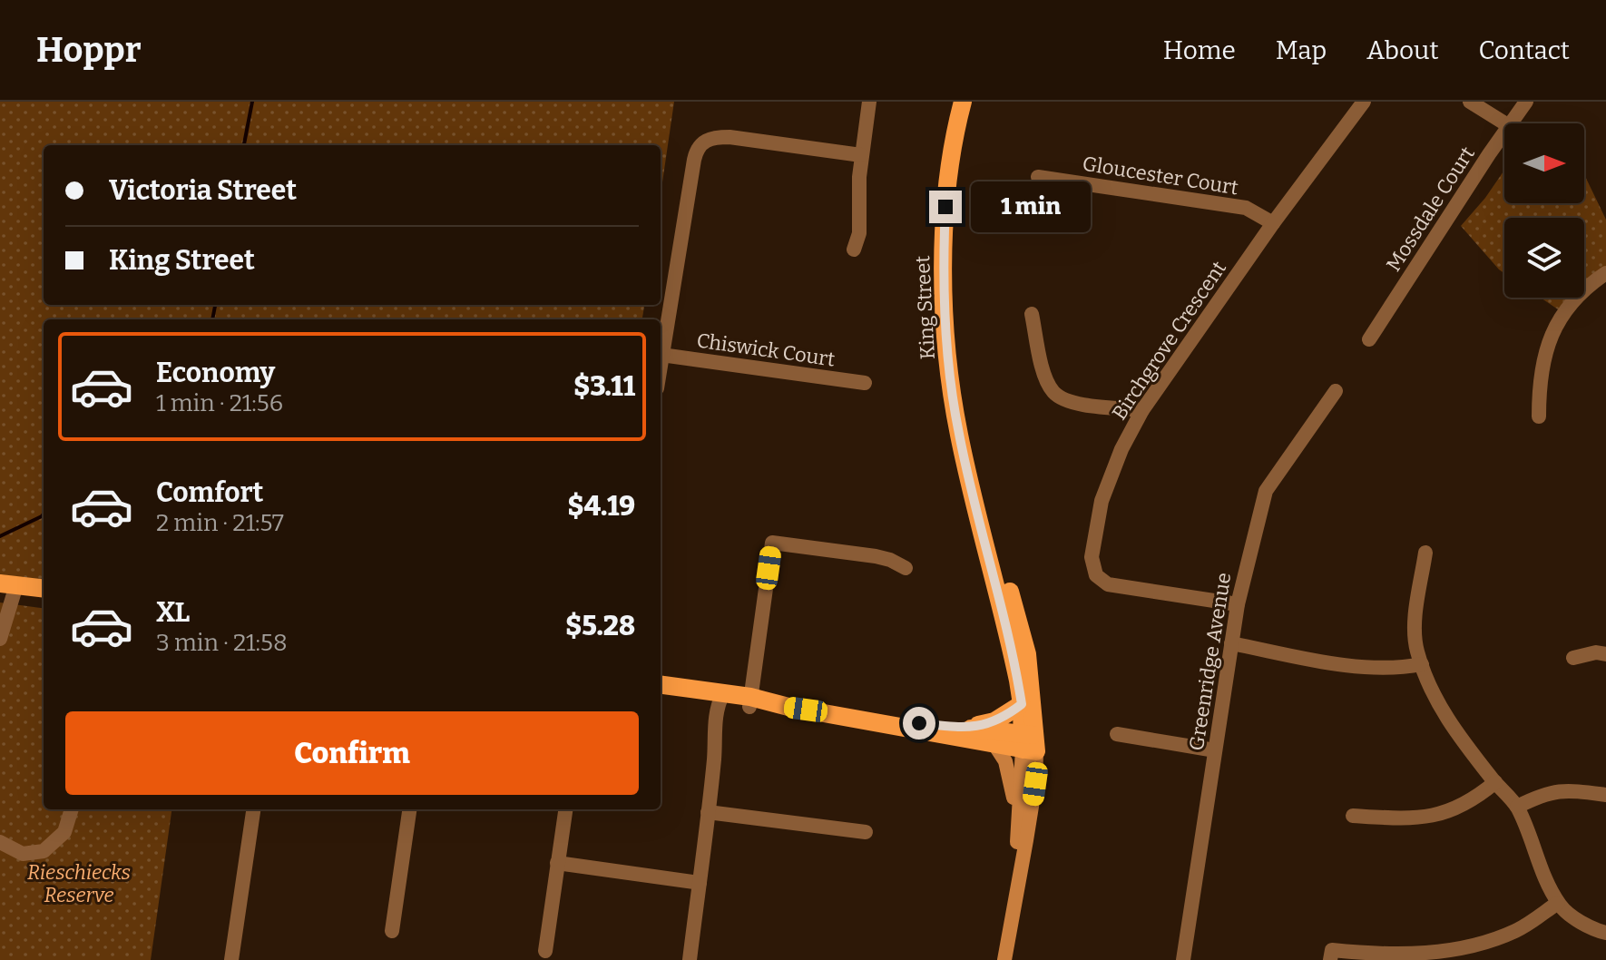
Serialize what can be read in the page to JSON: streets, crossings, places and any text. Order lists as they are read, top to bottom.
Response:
{
  "streets": {
    "main road": ["King Street"],
    "street": [
      "Gloucester Court",
      "Mossdale Court",
      "Birchgrove Crescent",
      "Chiswick Court",
      "Greenridge Avenue"
    ]
  },
  "crossings": [
    ["Gloucester Court", "Birchgrove Crescent"],
    ["Birchgrove Crescent", "Greenridge Avenue"]
  ],
  "parks": ["Rieschiecks Reserve"],
  "north": "right",
  "page": {
    "header": "Hoppr",
    "nav": [
      "Home",
      "Map",
      "About",
      "Contact"
    ],
    "banner": ["Victoria Street", "King Street"],
    "bubble": "1 min",
    "list": [
      {
        "name": "Economy",
        "note": "1 min · 21:56",
        "value": "$3.11"
      },
      {
        "name": "Comfort",
        "note": "2 min · 21:57",
        "value": "$4.19"
      },
      {
        "name": "XL",
        "note": "3 min · 21:58",
        "value": "$5.28"
      }
    ],
    "buttons": "Confirm"
  }
}
